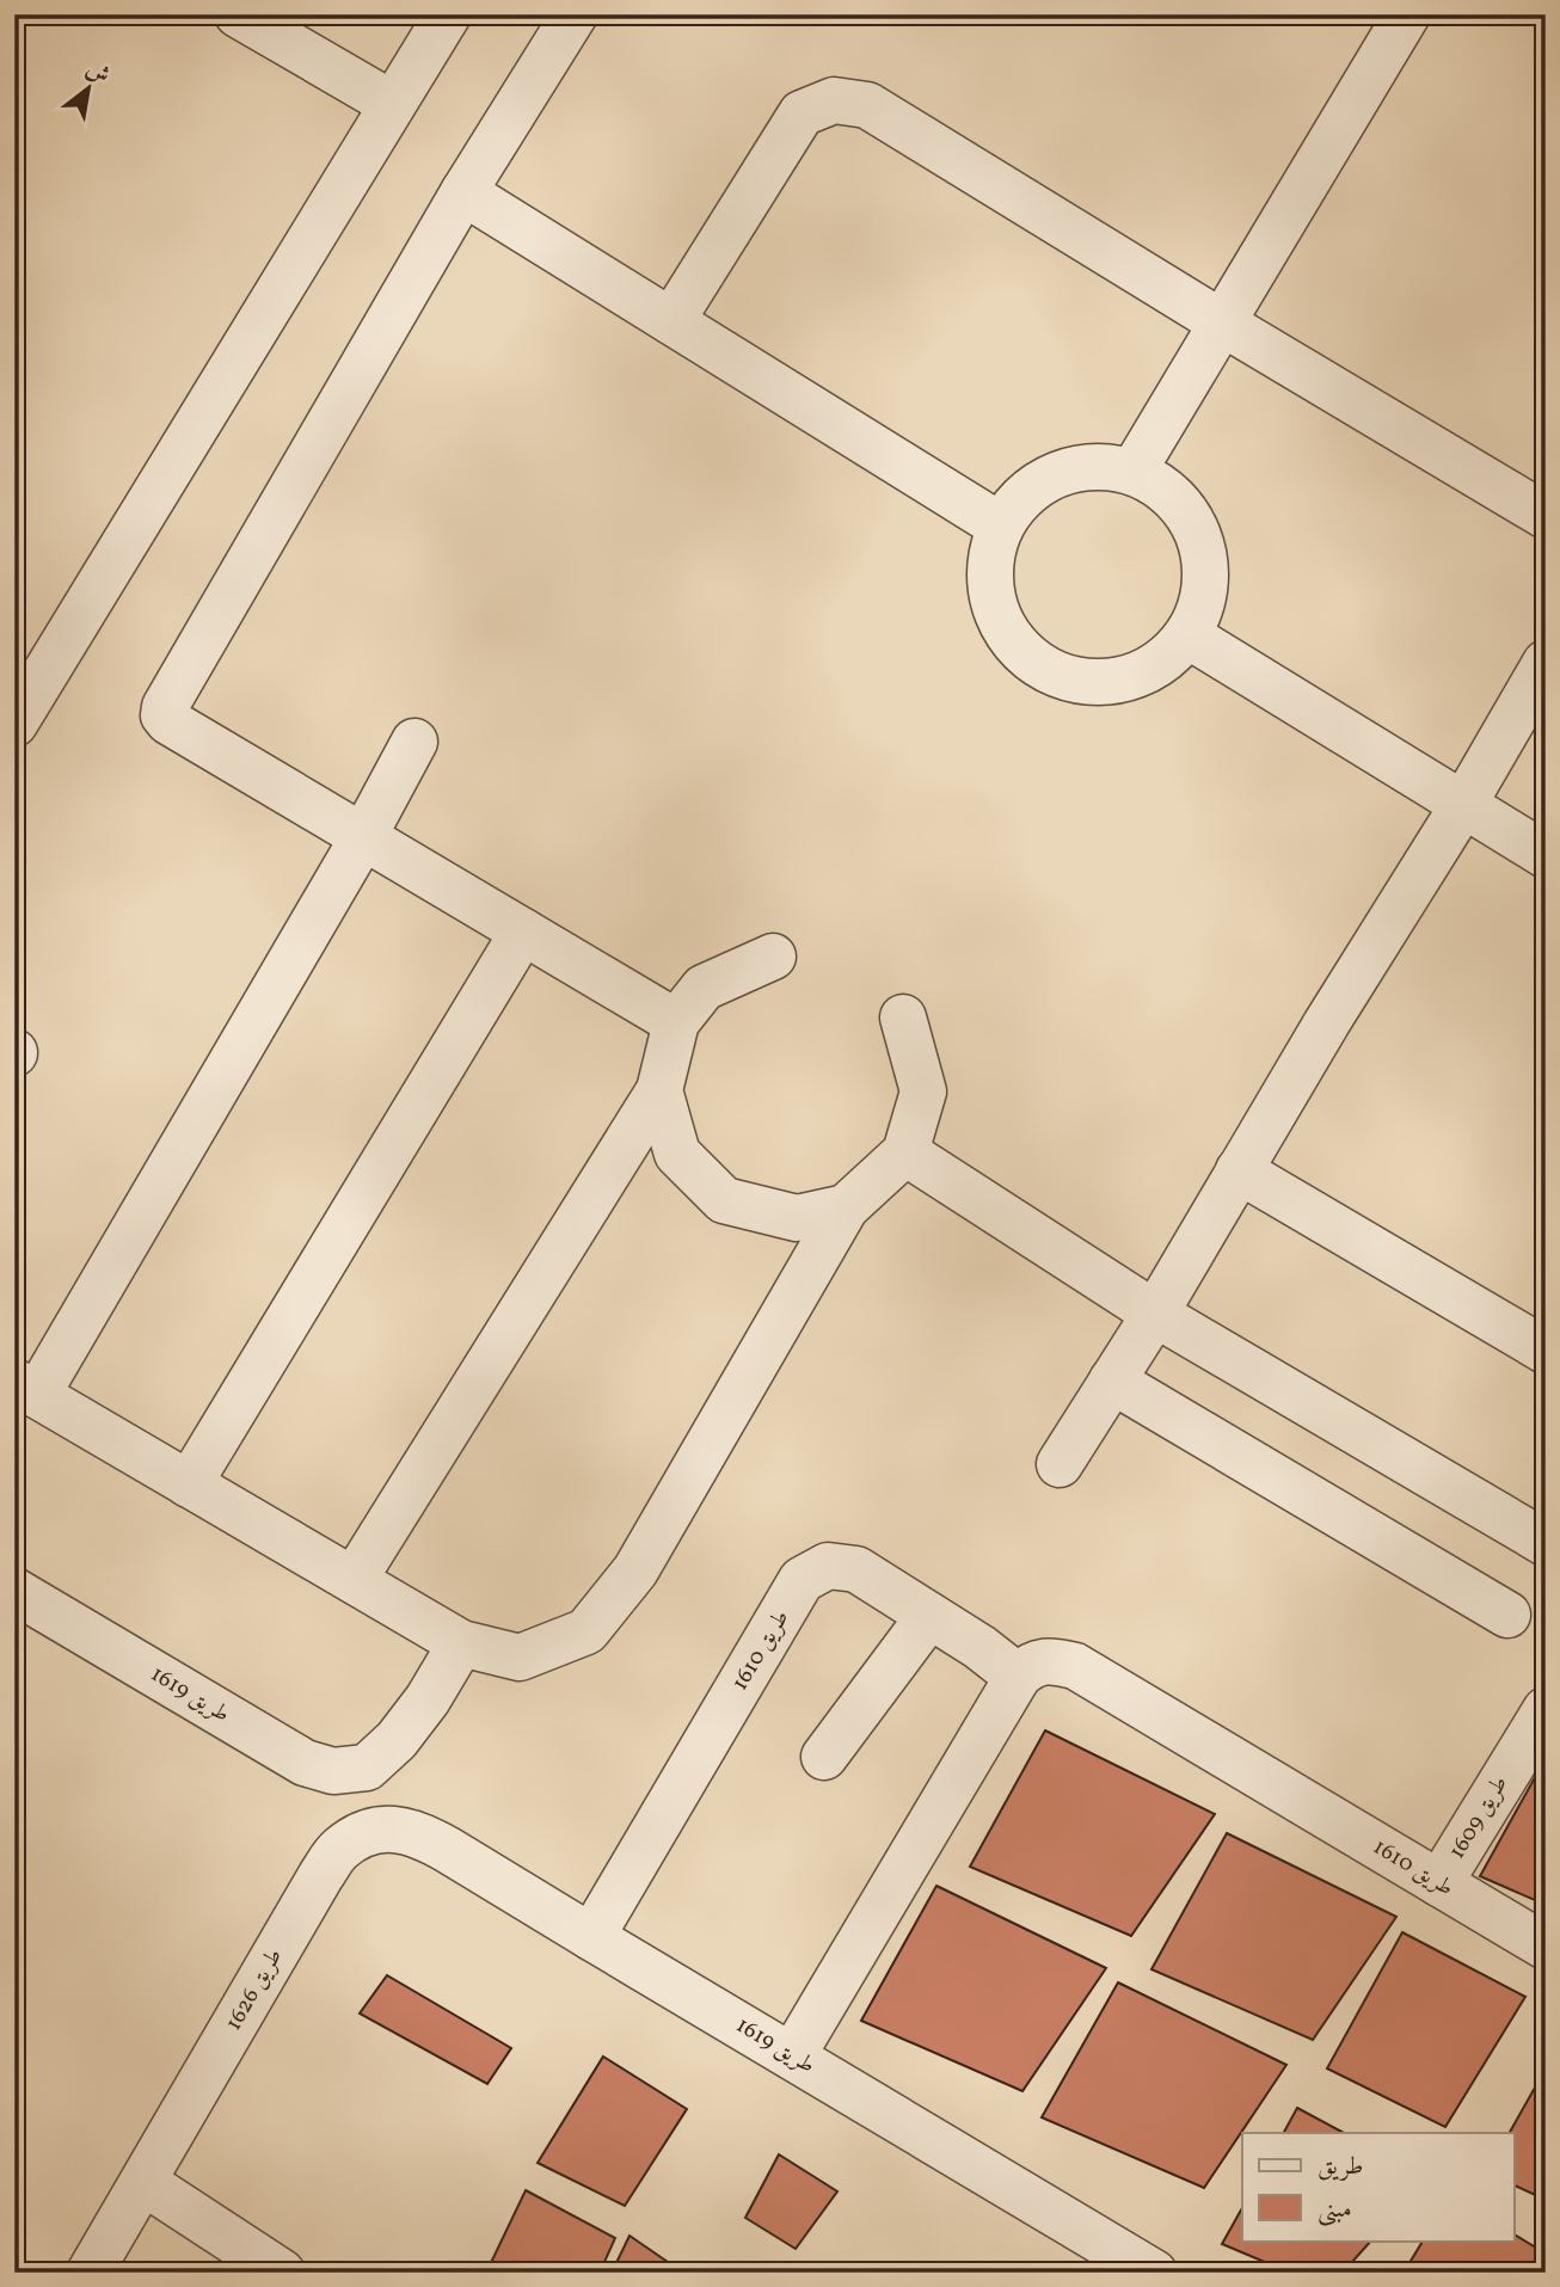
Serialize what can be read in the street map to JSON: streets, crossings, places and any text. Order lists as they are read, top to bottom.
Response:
{
  "streets": {
    "street": [
      "طريق 1610",
      "طريق 1619",
      "طريق 1609",
      "طريق 1626"
    ]
  },
  "crossings": [
    ["طريق 1610", "طريق 1619"],
    ["طريق 1610", "طريق 1609"],
    ["طريق 1619", "طريق 1626"]
  ],
  "legend": ["طريق", "مبنى"],
  "north": "top right"
}
